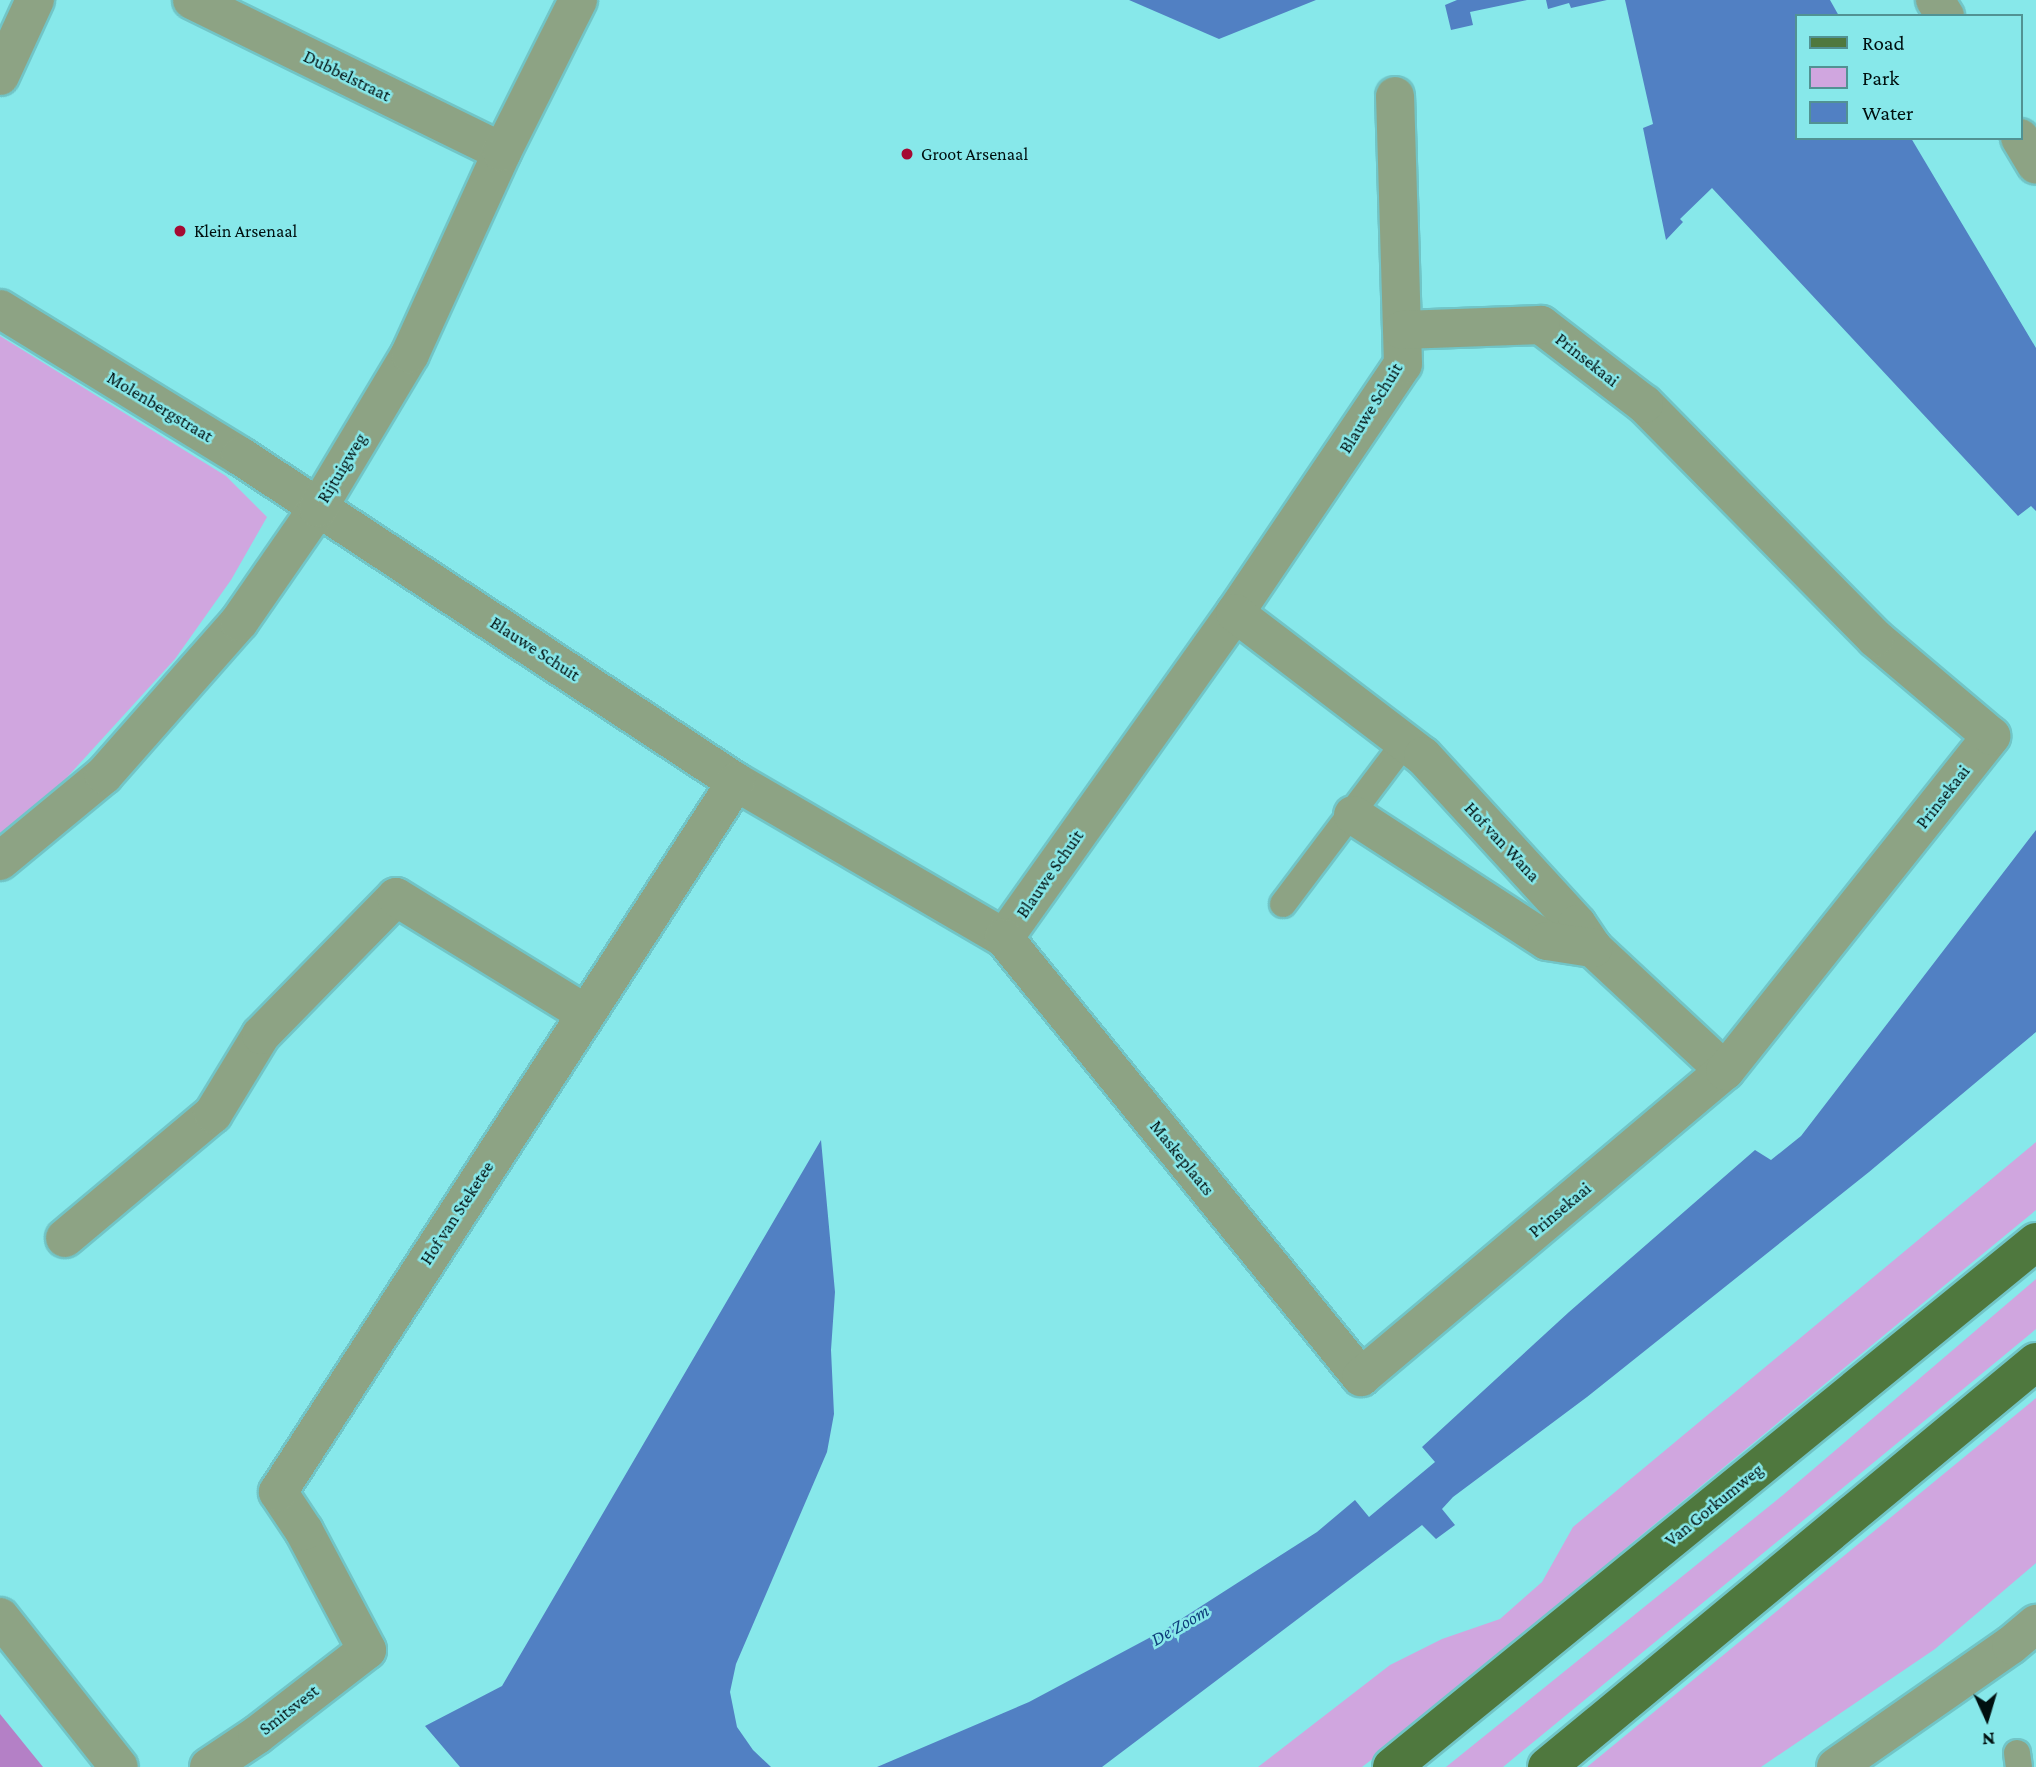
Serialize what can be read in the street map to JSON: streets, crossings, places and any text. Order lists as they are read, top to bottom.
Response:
{
  "streets": {
    "main road": ["Van Gorkumweg"],
    "street": [
      "Dubbelstraat",
      "Prinsekaai",
      "Molenbergstraat",
      "Blauwe Schuit",
      "Rijtuigweg",
      "Hof van Wana",
      "Maskeplaats",
      "Hof van Steketee",
      "Smitsvest"
    ]
  },
  "crossings": [
    ["Dubbelstraat", "Rijtuigweg"],
    ["Prinsekaai", "Blauwe Schuit"],
    ["Prinsekaai", "Hof van Wana"],
    ["Prinsekaai", "Maskeplaats"],
    ["Molenbergstraat", "Blauwe Schuit"],
    ["Molenbergstraat", "Rijtuigweg"],
    ["Blauwe Schuit", "Rijtuigweg"],
    ["Blauwe Schuit", "Hof van Wana"],
    ["Blauwe Schuit", "Maskeplaats"],
    ["Blauwe Schuit", "Hof van Steketee"],
    ["Hof van Steketee", "Smitsvest"]
  ],
  "water": ["De Zoom"],
  "places": ["Groot Arsenaal", "Klein Arsenaal"],
  "legend": ["Road", "Park", "Water"],
  "north": "bottom"
}
